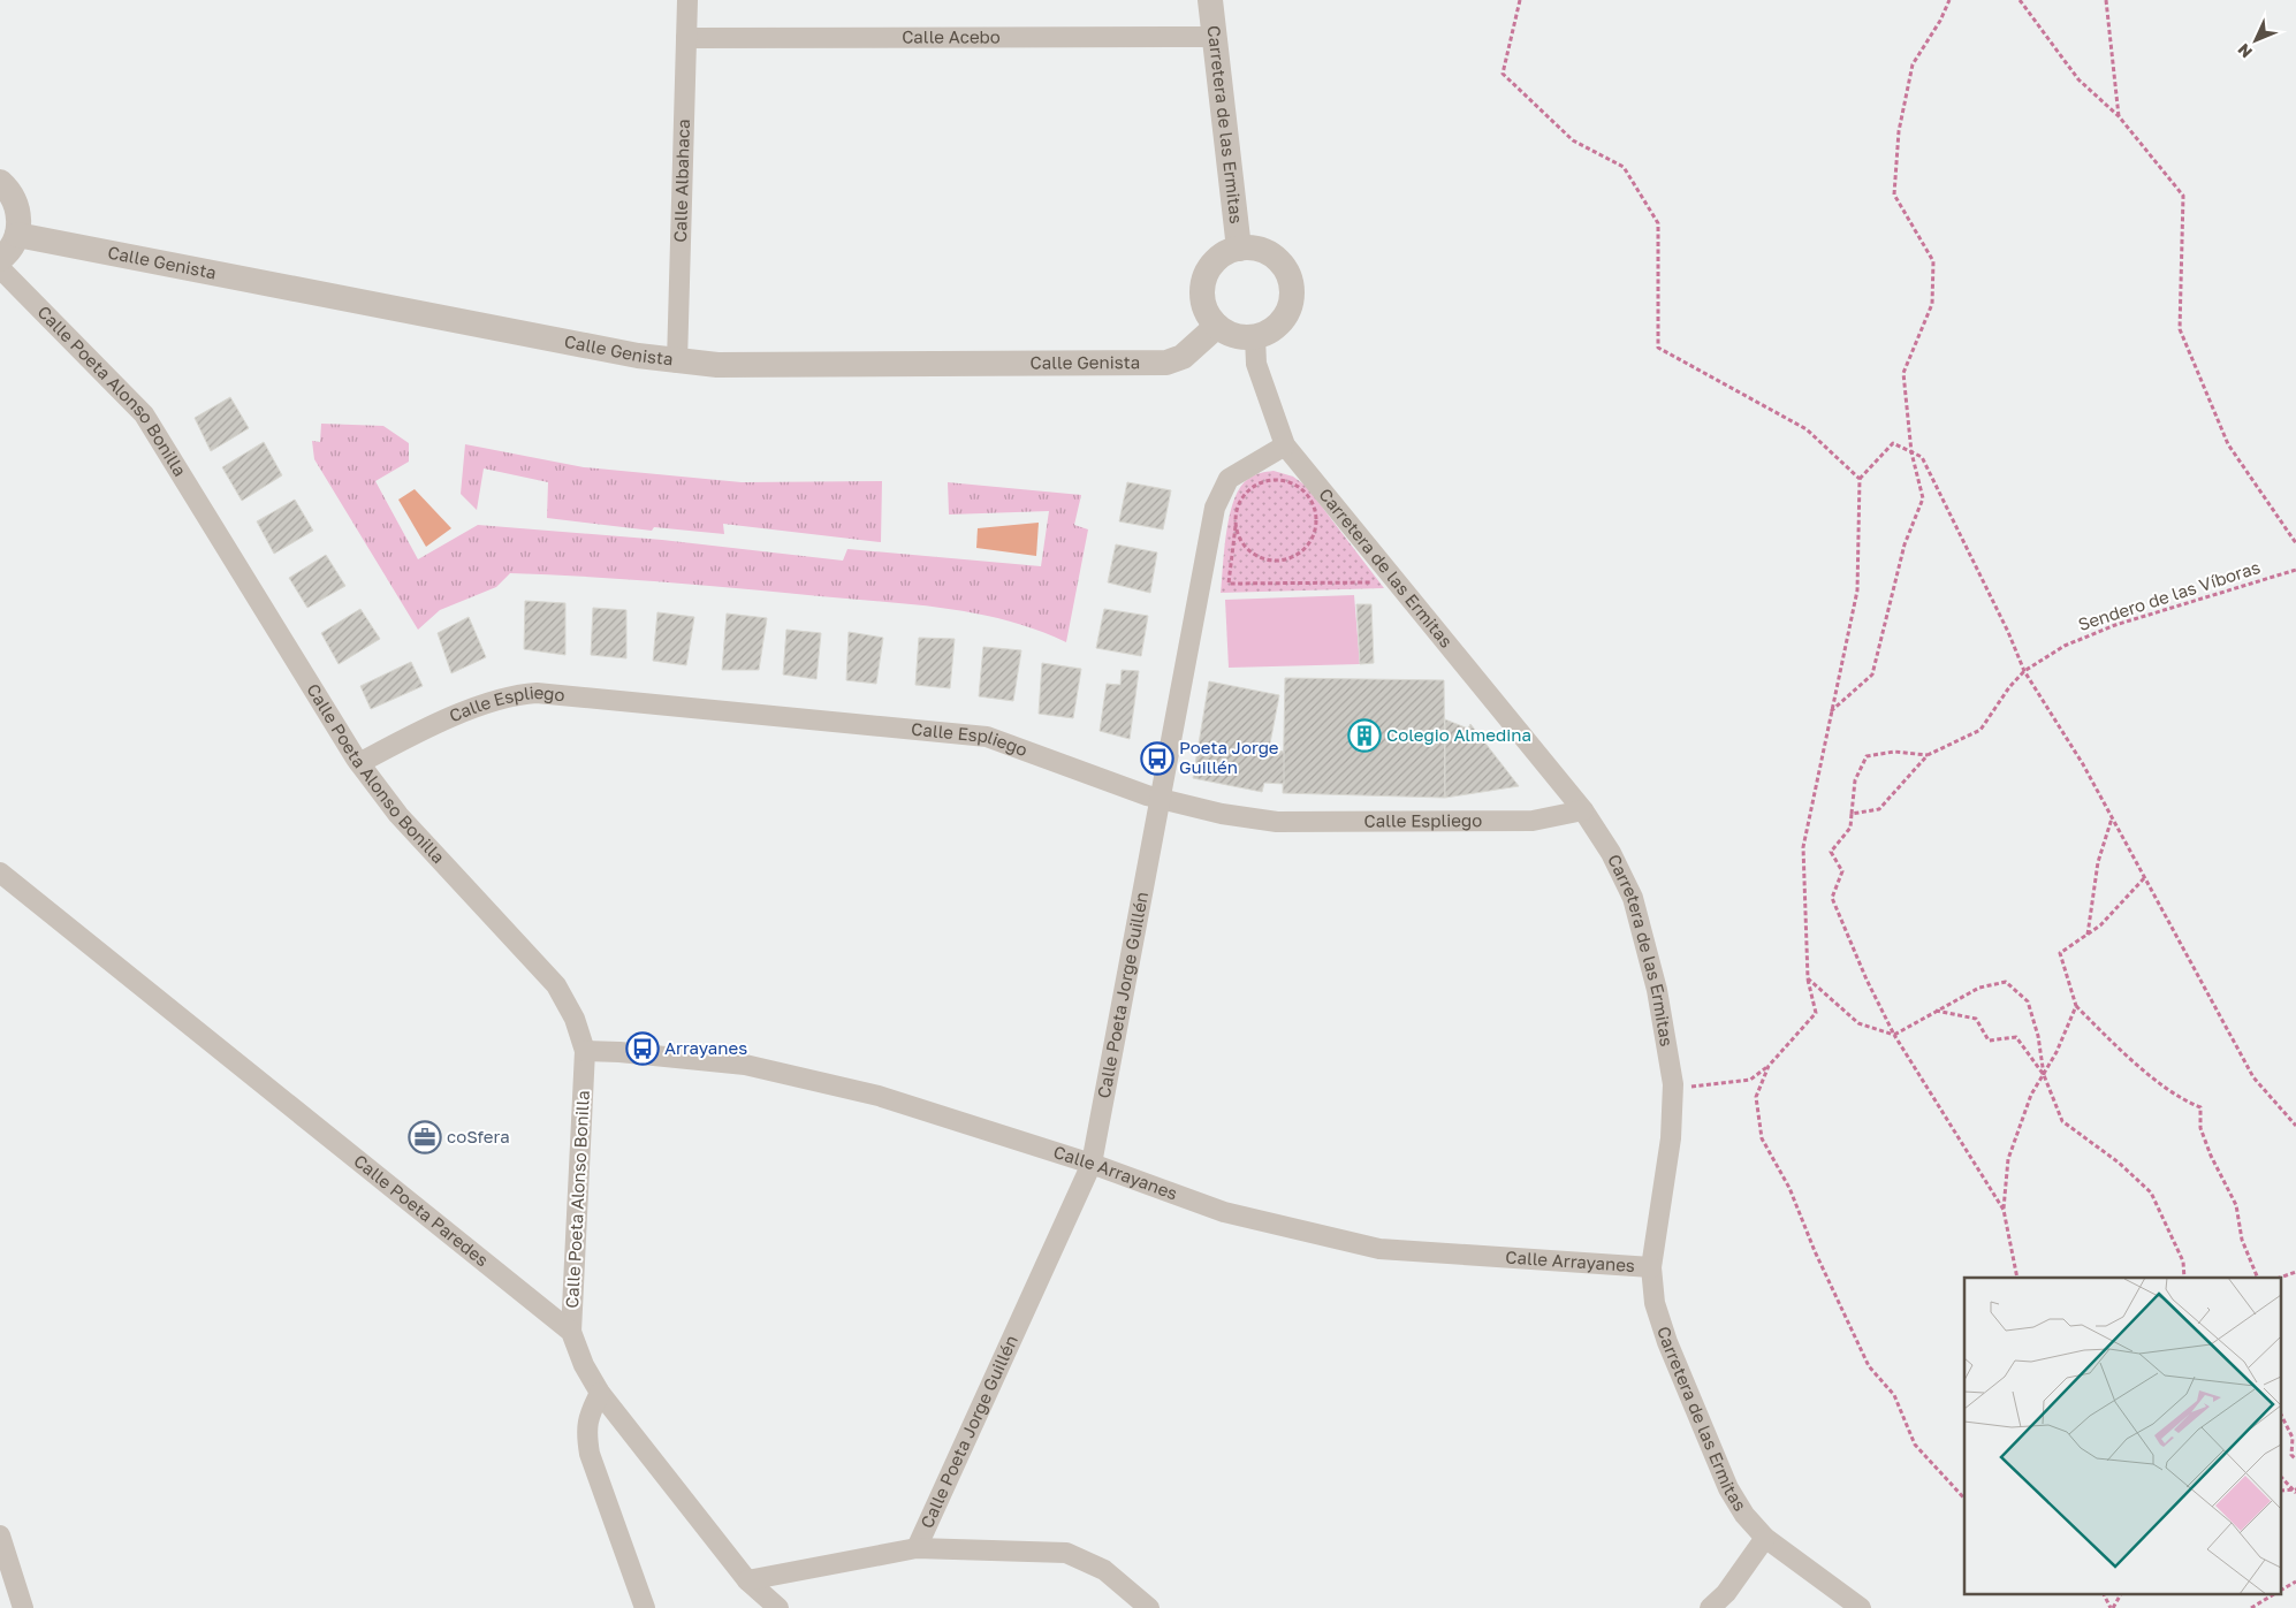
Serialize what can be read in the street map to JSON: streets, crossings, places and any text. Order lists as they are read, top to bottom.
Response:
{
  "streets": {
    "street": [
      "Calle Acebo",
      "Carretera de las Ermitas",
      "Calle Albahaca",
      "Calle Genista",
      "Calle Poeta Alonso Bonilla",
      "Calle Espliego",
      "Calle Poeta Jorge Guillén",
      "Calle Arrayanes",
      "Calle Poeta Paredes"
    ],
    "path": ["Sendero de las Víboras"]
  },
  "crossings": [
    ["Calle Acebo", "Carretera de las Ermitas"],
    ["Calle Acebo", "Calle Albahaca"],
    ["Carretera de las Ermitas", "Calle Genista"],
    ["Carretera de las Ermitas", "Calle Espliego"],
    ["Carretera de las Ermitas", "Calle Poeta Jorge Guillén"],
    ["Carretera de las Ermitas", "Calle Arrayanes"],
    ["Calle Albahaca", "Calle Genista"],
    ["Calle Poeta Alonso Bonilla", "Calle Espliego"],
    ["Calle Poeta Alonso Bonilla", "Calle Arrayanes"],
    ["Calle Poeta Alonso Bonilla", "Calle Poeta Paredes"],
    ["Calle Espliego", "Calle Poeta Jorge Guillén"],
    ["Calle Poeta Jorge Guillén", "Calle Arrayanes"]
  ],
  "places": {
    "building": ["Colegio Almedina"],
    "bus stop": ["Poeta Jorge Guillén", "Arrayanes"],
    "office": ["coSfera"]
  },
  "north": "bottom left"
}
